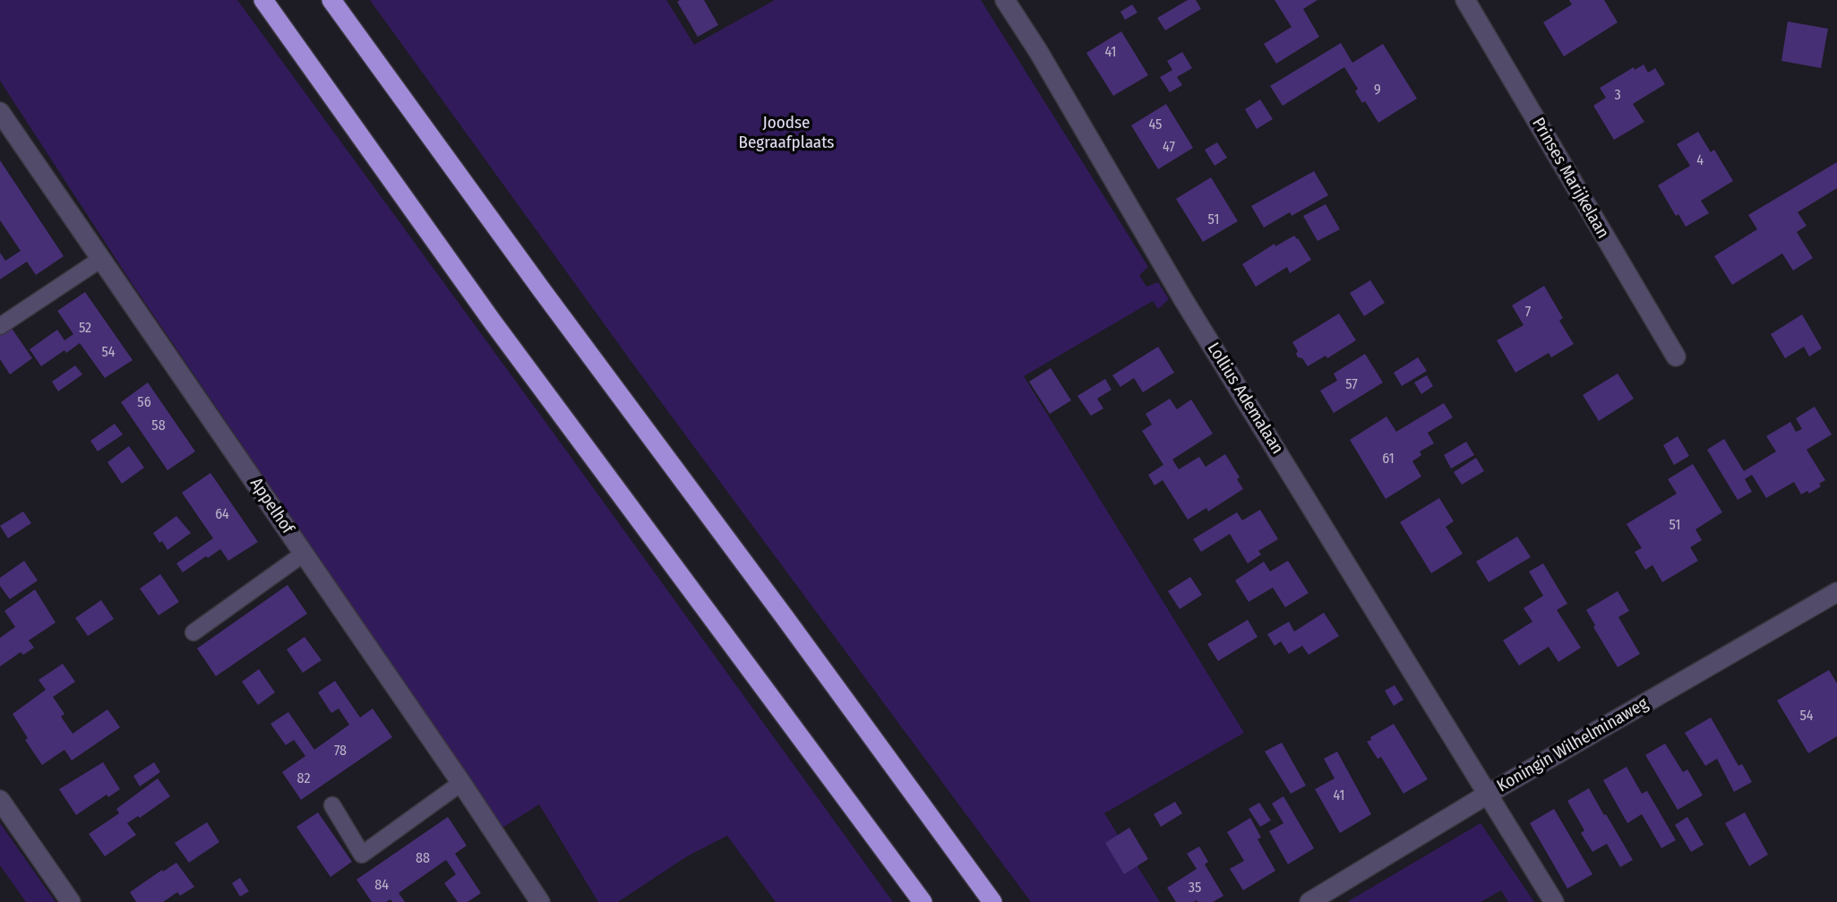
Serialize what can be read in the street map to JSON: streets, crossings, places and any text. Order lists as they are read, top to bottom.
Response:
{
  "streets": {
    "street": [
      "Prinses Marijkelaan",
      "Lollius Ademalaan",
      "Appelhof",
      "Koningin Wilhelminaweg"
    ]
  },
  "crossings": [
    ["Lollius Ademalaan", "Koningin Wilhelminaweg"]
  ],
  "parks": ["Joodse Begraafplaats"],
  "house_numbers": [
    "41",
    "9",
    "3",
    "45",
    "47",
    "4",
    "51",
    "7",
    "52",
    "54",
    "57",
    "56",
    "58",
    "61",
    "64",
    "51",
    "54",
    "78",
    "82",
    "41",
    "88",
    "84",
    "35"
  ]
}
